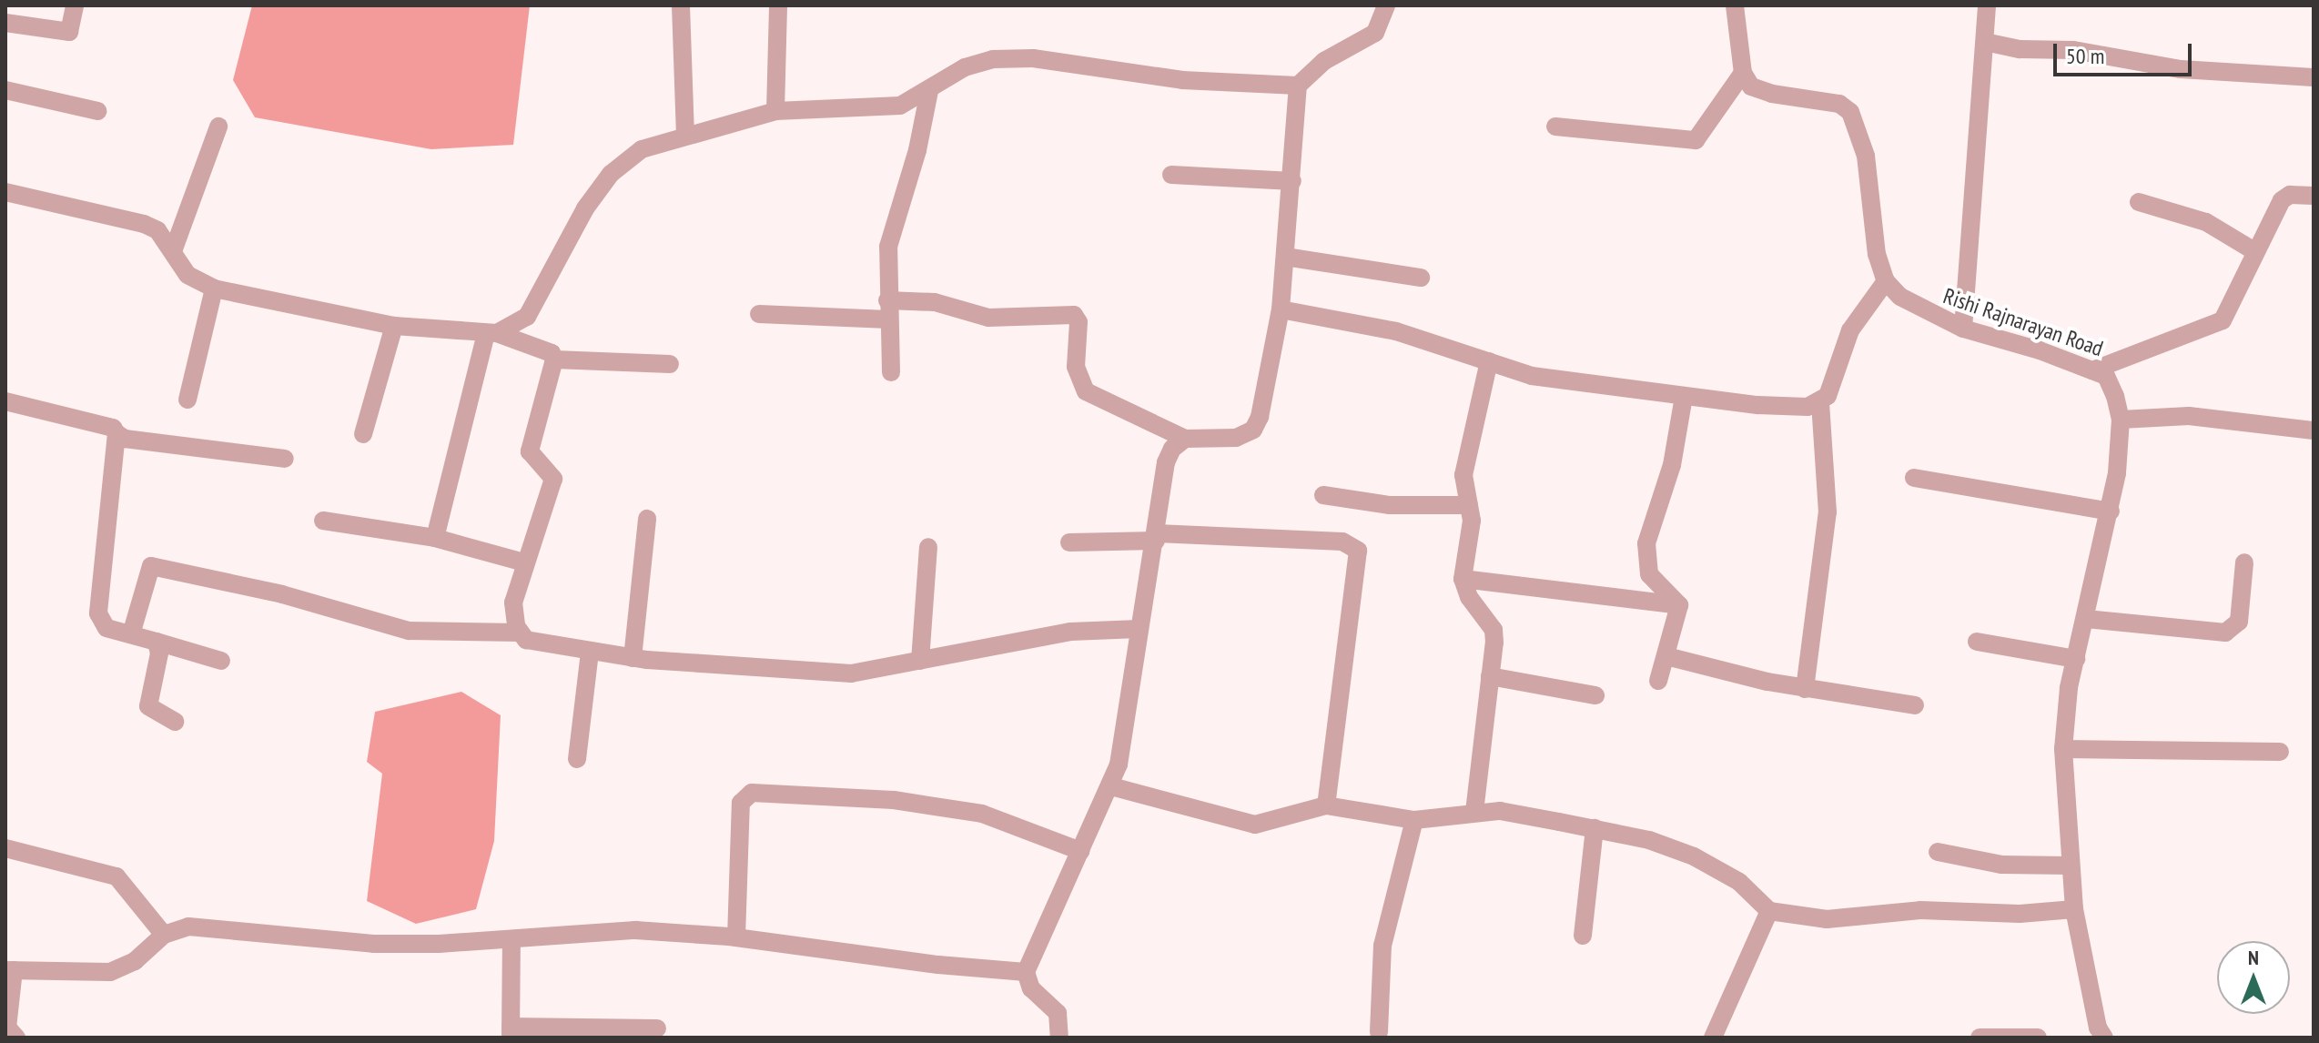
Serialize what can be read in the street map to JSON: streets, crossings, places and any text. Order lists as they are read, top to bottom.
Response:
{
  "streets": {
    "street": ["Rishi Rajnarayan Road"]
  },
  "scale_bar": "50 m",
  "north": "top"
}
